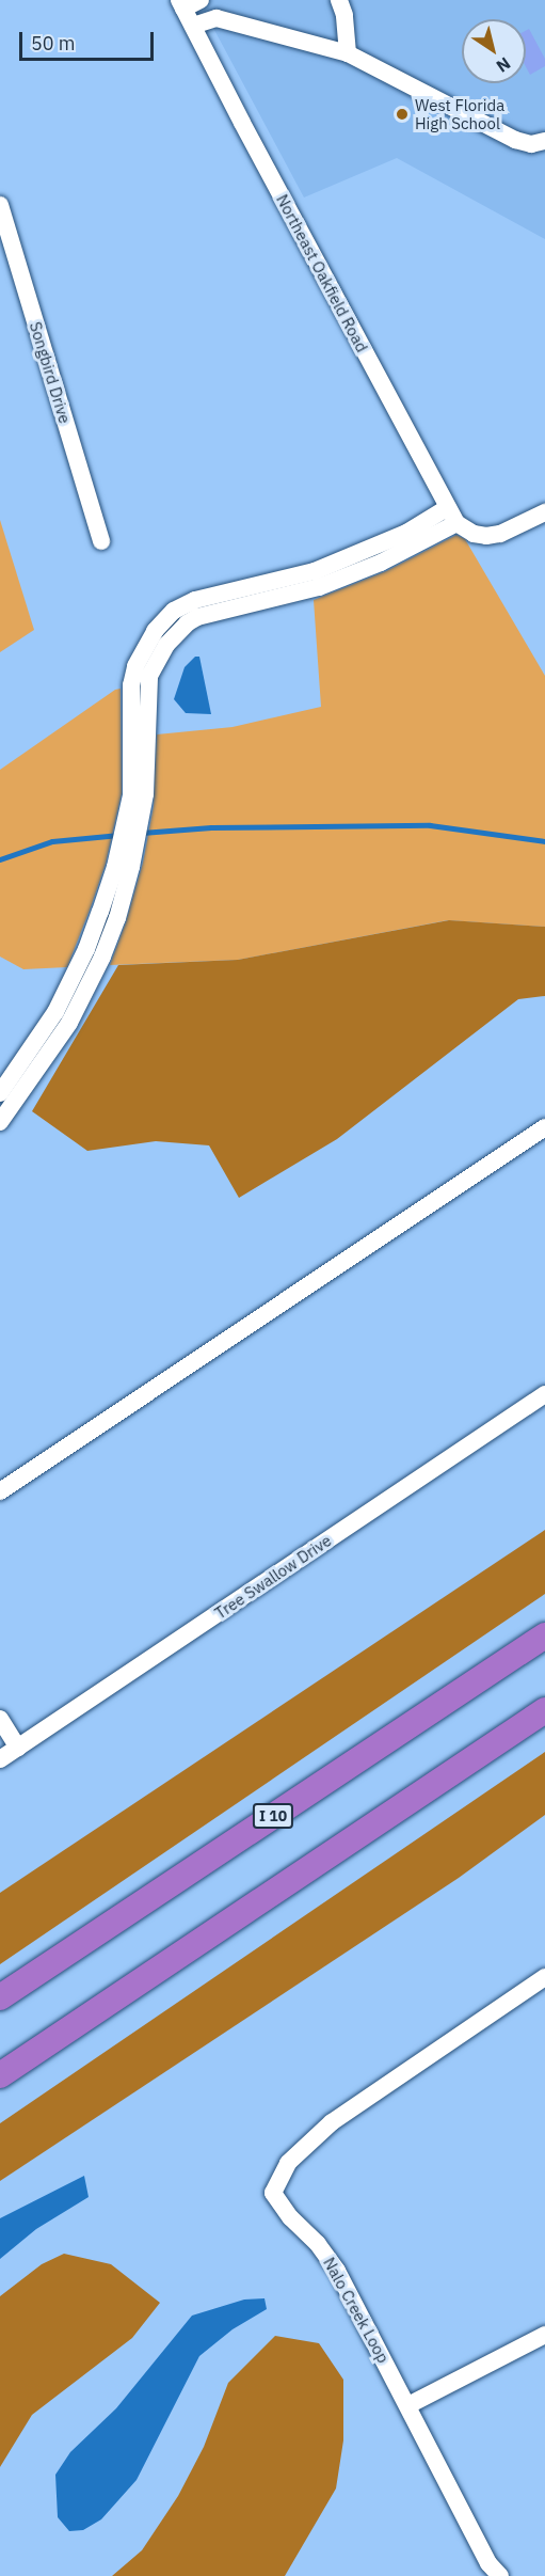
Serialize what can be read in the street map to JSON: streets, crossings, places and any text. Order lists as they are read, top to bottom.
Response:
{
  "streets": {
    "highway": ["I 10"],
    "street": [
      "Northeast Oakfield Road",
      "Songbird Drive",
      "Tree Swallow Drive",
      "Nalo Creek Loop"
    ]
  },
  "places": ["West Florida High School"],
  "scale_bar": "50 m",
  "north": "bottom right"
}
